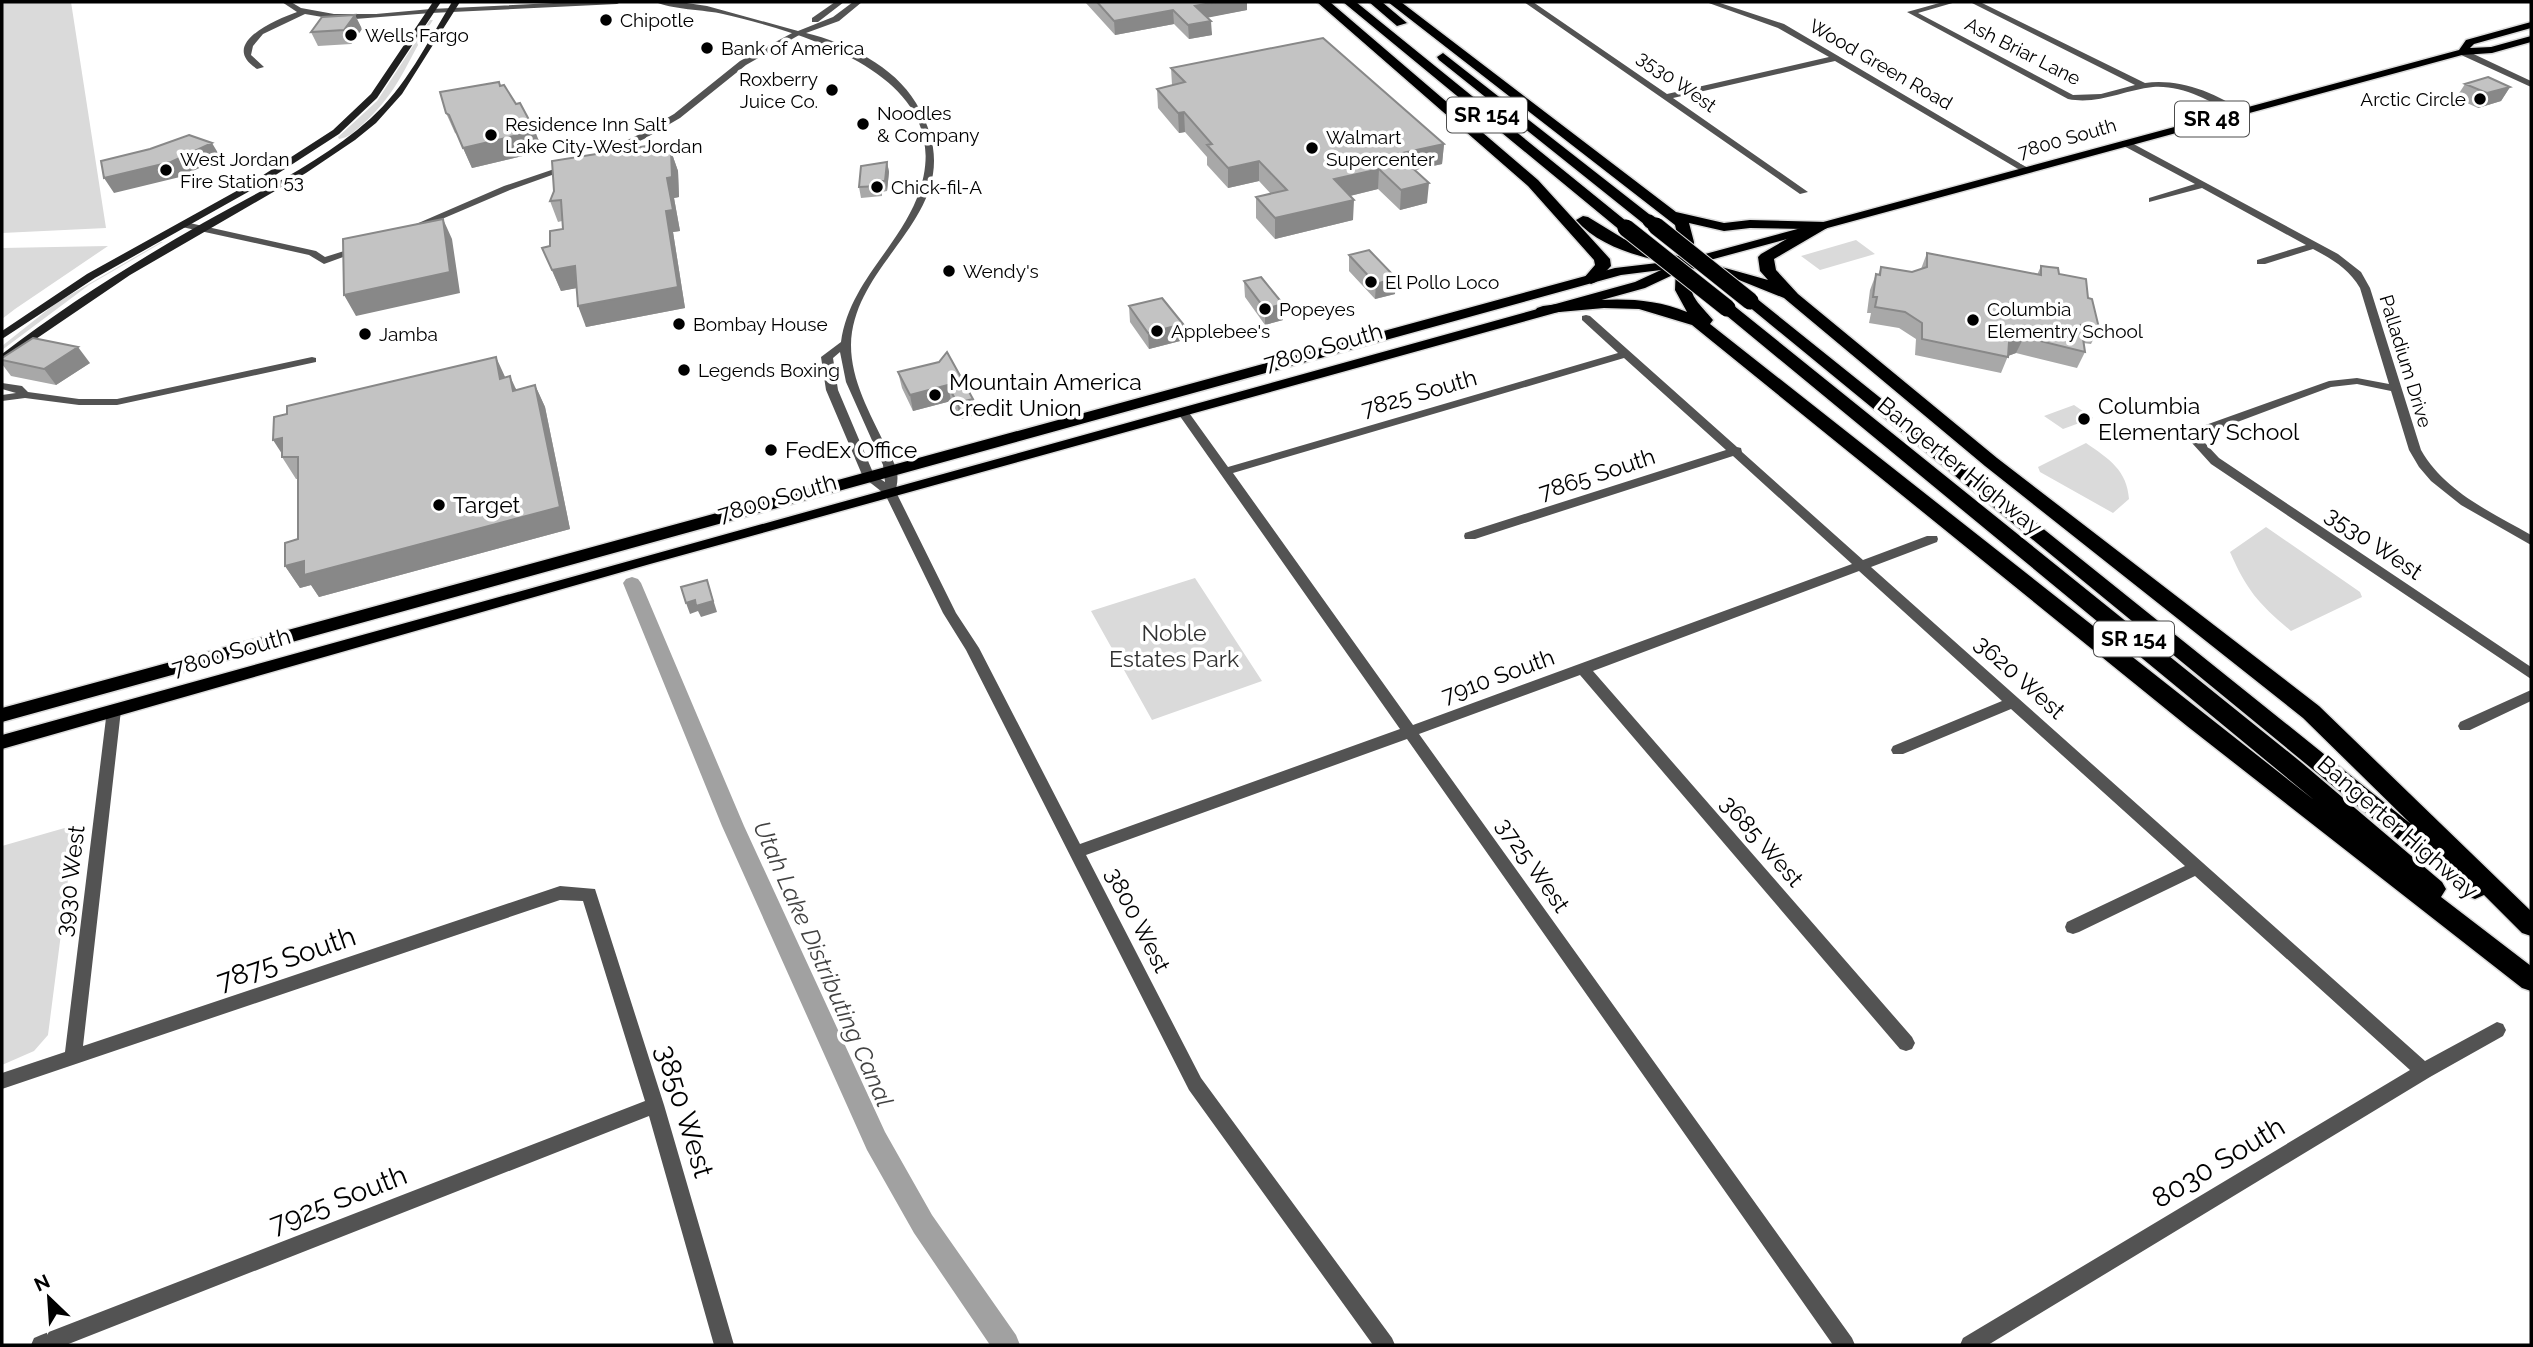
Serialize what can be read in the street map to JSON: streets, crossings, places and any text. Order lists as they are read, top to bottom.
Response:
{
  "streets": {
    "highway": ["SR 154", "Bangerter Highway"],
    "main road": ["SR 48", "7800 South"],
    "street": [
      "Ash Briar Lane",
      "Wood Green Road",
      "3530 West",
      "Palladium Drive",
      "7825 South",
      "7865 South",
      "7910 South",
      "3620 West",
      "3685 West",
      "3725 West",
      "3930 West",
      "3800 West",
      "7875 South",
      "3850 West",
      "8030 South",
      "7925 South"
    ]
  },
  "crossings": [
    ["Ash Briar Lane", "7800 South"],
    ["Wood Green Road", "7800 South"],
    ["3530 West", "Palladium Drive"],
    ["7800 South", "Palladium Drive"],
    ["7800 South", "3725 West"],
    ["7800 South", "3930 West"],
    ["7800 South", "3800 West"],
    ["7825 South", "3620 West"],
    ["7825 South", "3725 West"],
    ["7865 South", "3620 West"],
    ["7910 South", "3620 West"],
    ["7910 South", "3685 West"],
    ["7910 South", "3725 West"],
    ["7910 South", "3800 West"],
    ["3620 West", "8030 South"],
    ["3930 West", "7875 South"],
    ["7875 South", "3850 West"],
    ["3850 West", "7925 South"]
  ],
  "water": ["Utah Lake Distributing Canal"],
  "parks": ["Noble Estates Park"],
  "places": [
    "Chipotle",
    "Wells Fargo",
    "Bank of America",
    "Roxberry Juice Co.",
    "Arctic Circle",
    "Noodles & Company",
    "Residence Inn Salt Lake City-West Jordan",
    "Walmart Supercenter",
    "West Jordan Fire Station 53",
    "Chick-fil-A",
    "Wendy's",
    "El Pollo Loco",
    "Popeyes",
    "Columbia Elementry School",
    "Bombay House",
    "Applebee's",
    "Jamba",
    "Legends Boxing",
    "Mountain America Credit Union",
    "Columbia Elementary School",
    "FedEx Office",
    "Target"
  ],
  "north": "top left"
}
